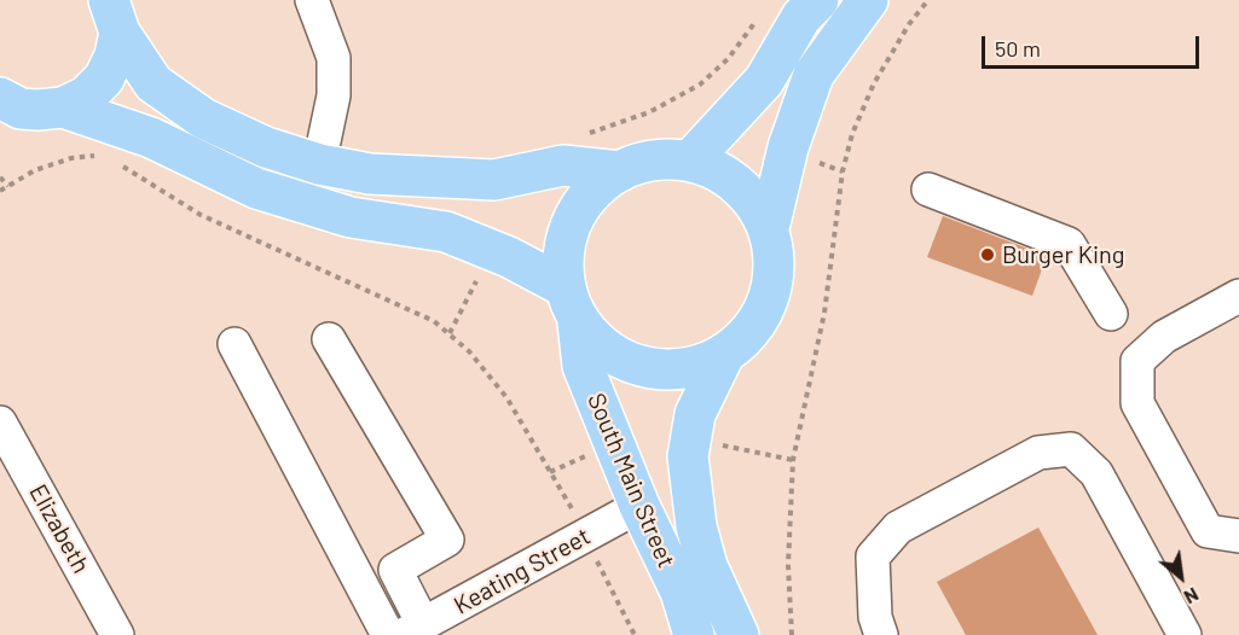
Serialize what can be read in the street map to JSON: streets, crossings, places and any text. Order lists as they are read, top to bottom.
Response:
{
  "streets": {
    "main road": ["South Main Street"],
    "street": ["Elizabeth", "Keating Street"]
  },
  "crossings": [
    ["South Main Street", "Keating Street"]
  ],
  "places": ["Burger King"],
  "scale_bar": "50 m",
  "north": "bottom right"
}
